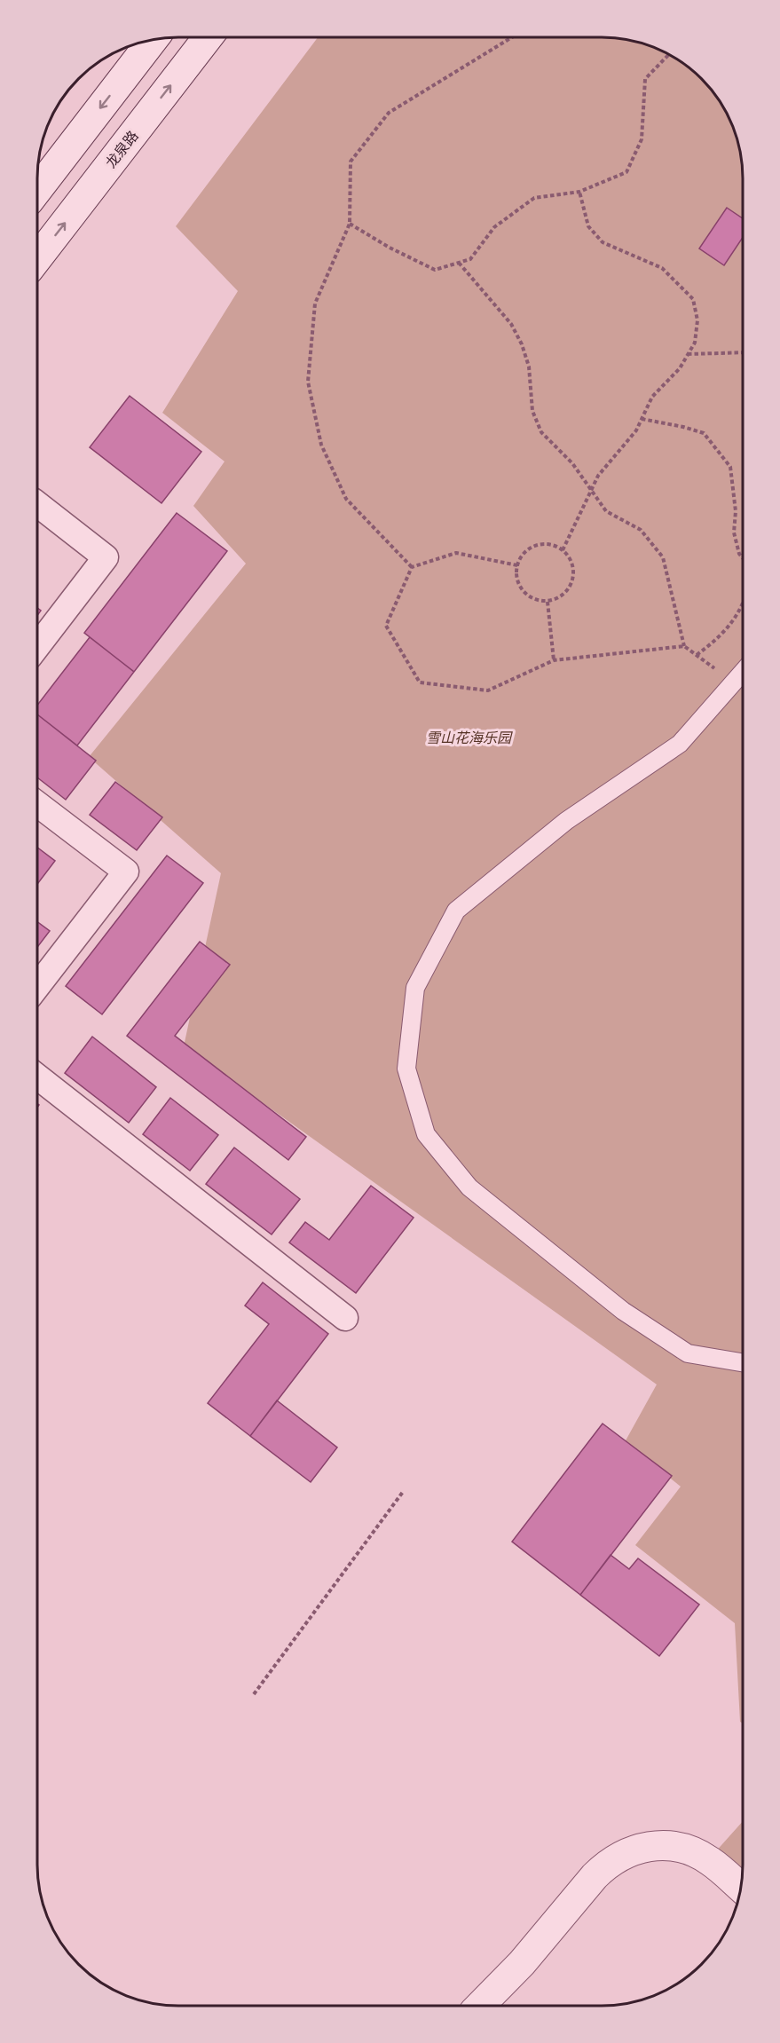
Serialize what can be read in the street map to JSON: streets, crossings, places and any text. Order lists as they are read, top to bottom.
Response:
{
  "streets": {
    "main road": ["龙泉路"]
  },
  "parks": ["雪山花海乐园"]
}
